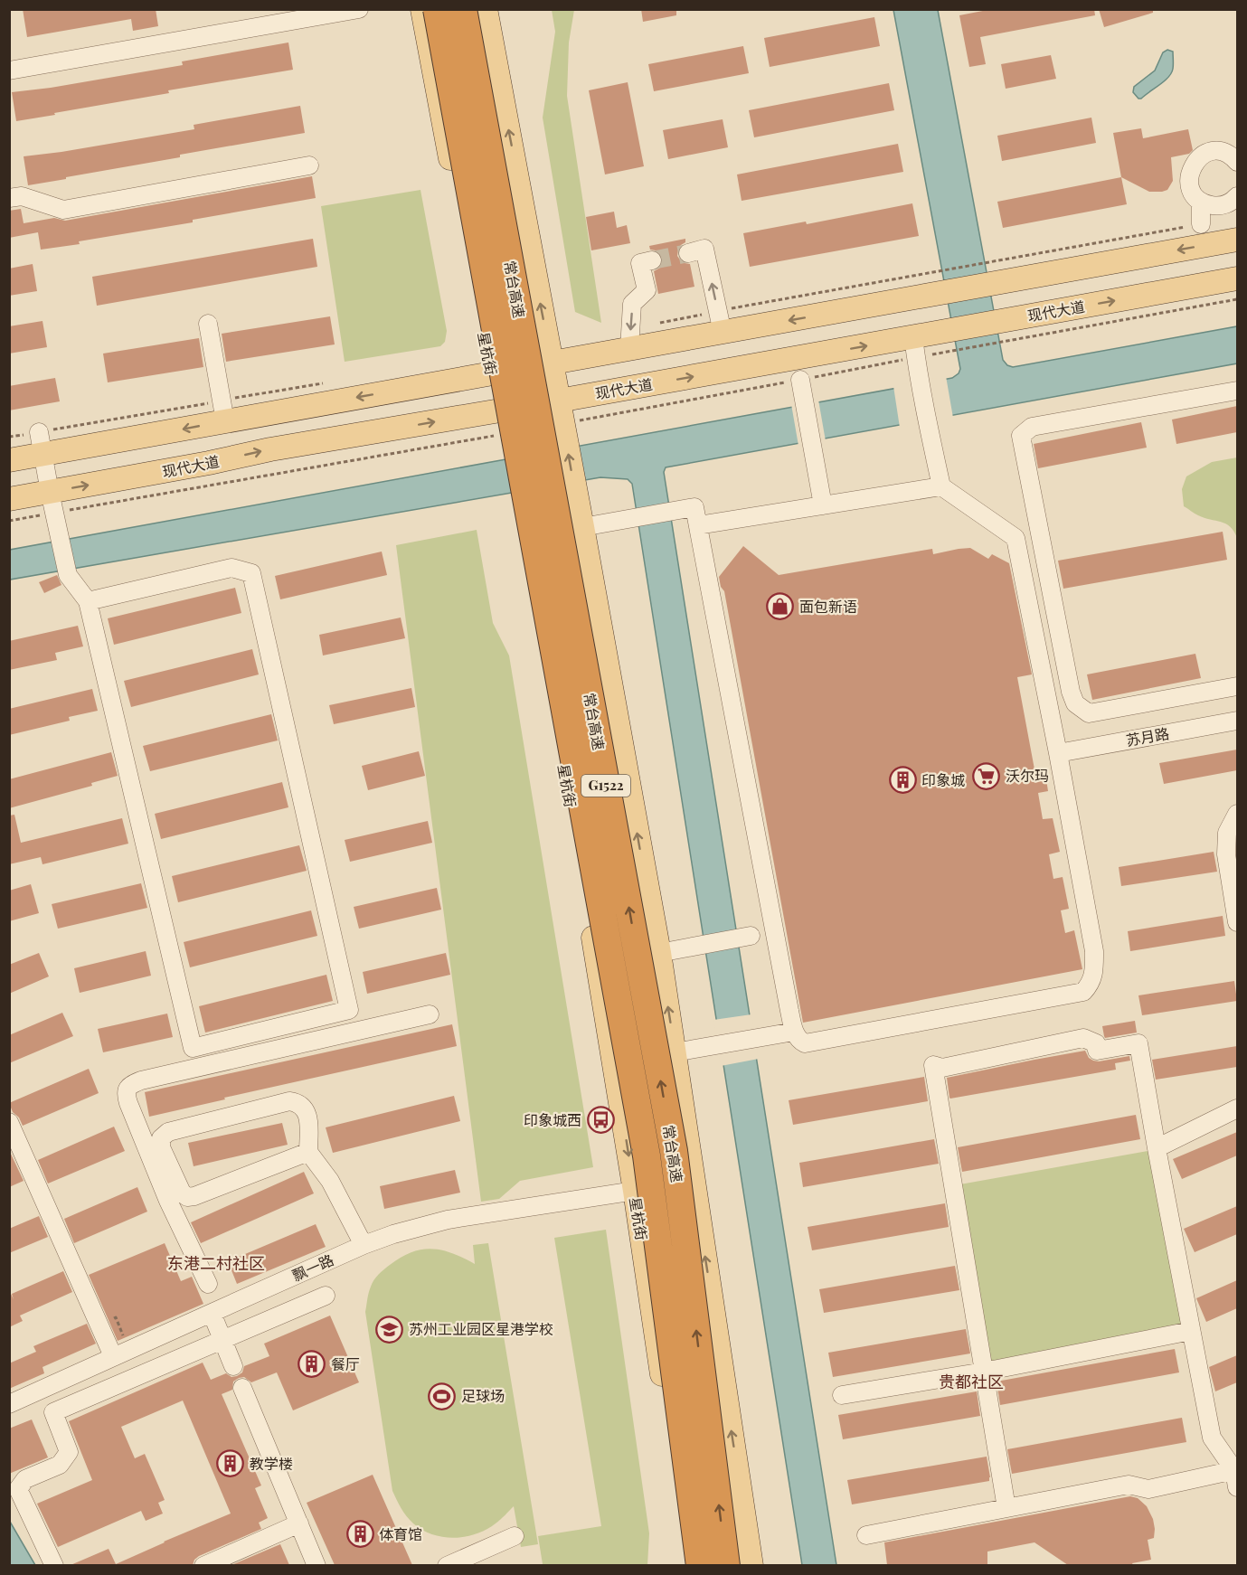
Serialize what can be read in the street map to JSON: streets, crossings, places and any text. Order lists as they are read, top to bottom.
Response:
{
  "streets": {
    "highway": ["常台高速", "G1522"],
    "main road": ["现代大道", "星杭街"],
    "street": ["苏月路", "飘一路"]
  },
  "crossings": [
    ["现代大道", "星杭街"],
    ["星杭街", "飘一路"]
  ],
  "districts": ["东港二村社区", "贵都社区"],
  "places": {
    "shop": ["面包新语"],
    "supermarket": ["沃尔玛"],
    "building": [
      "印象城",
      "餐厅",
      "教学楼",
      "体育馆"
    ],
    "bus stop": ["印象城西"],
    "school or university": ["苏州工业园区星港学校"],
    "sports": ["足球场"]
  }
}
